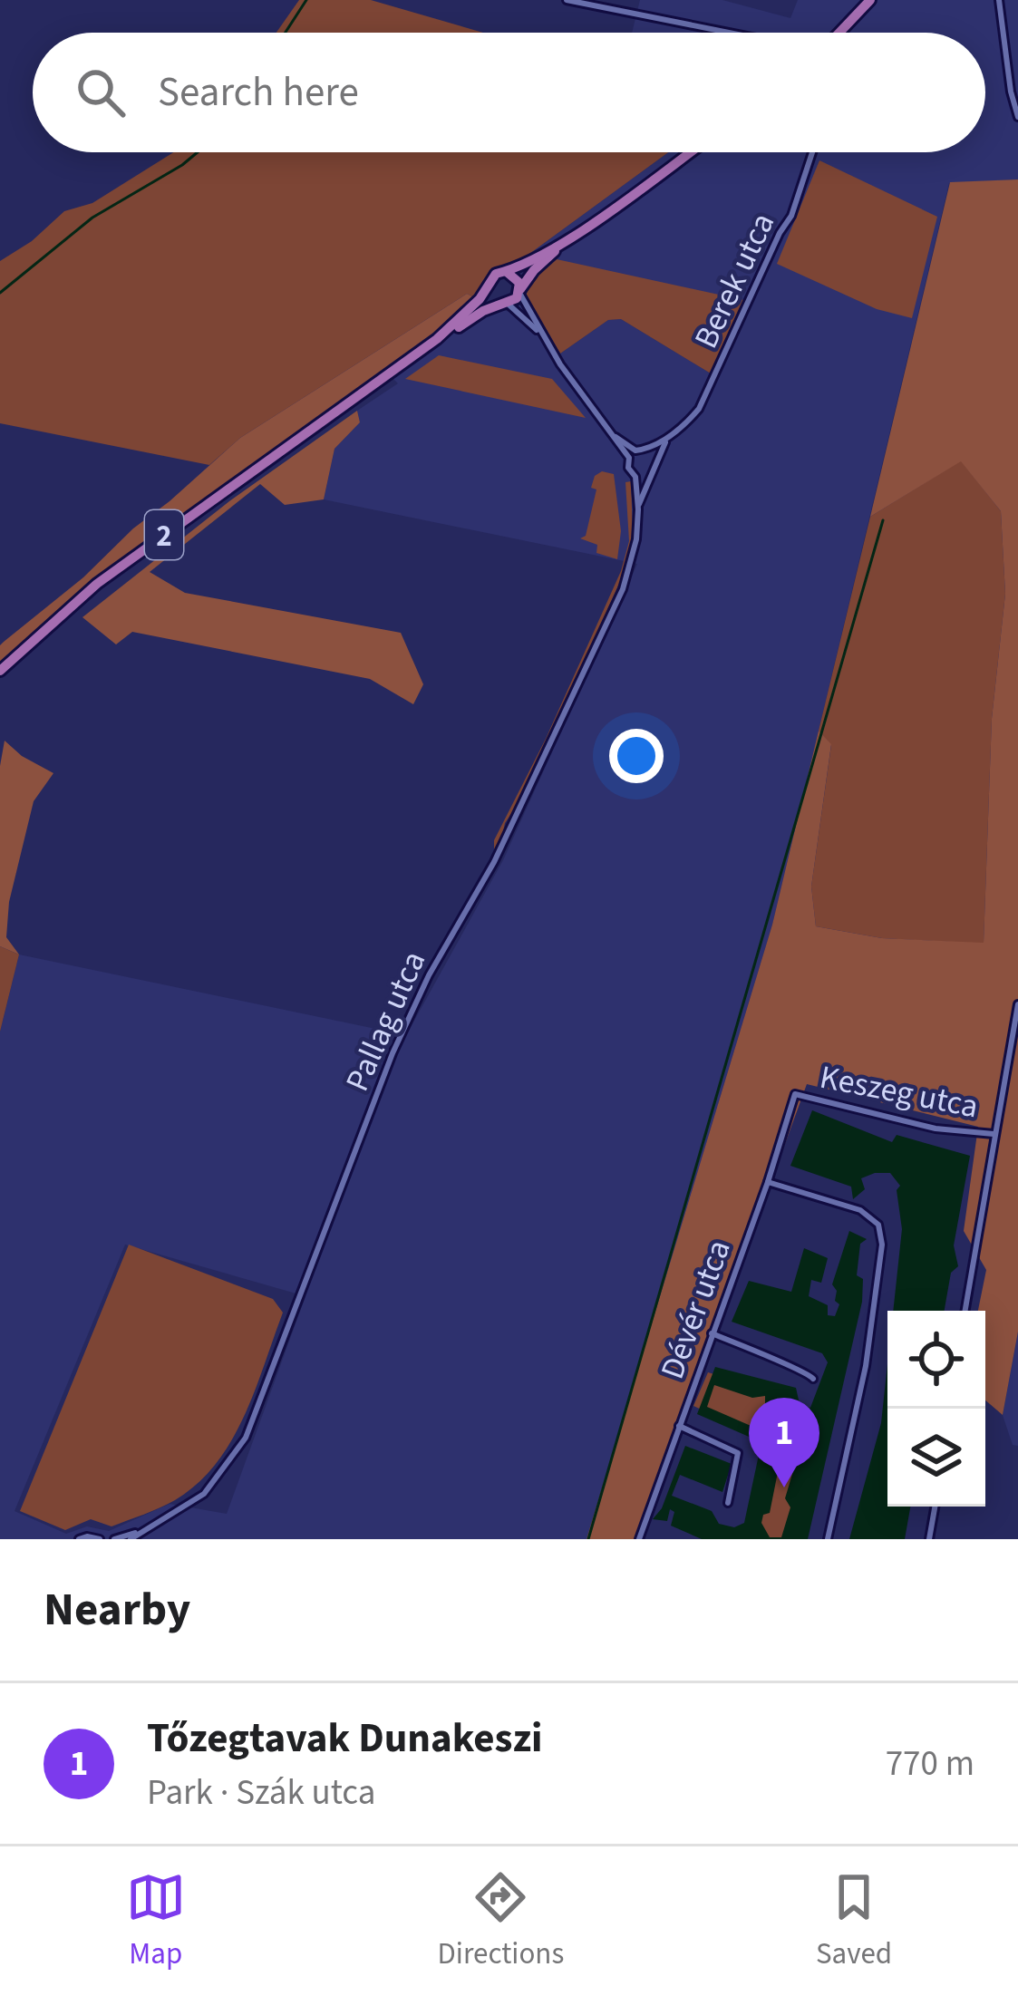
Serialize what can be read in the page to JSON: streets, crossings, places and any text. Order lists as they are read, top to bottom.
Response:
{
  "streets": {
    "main road": ["2"],
    "street": [
      "Berek utca",
      "Pallag utca",
      "Keszeg utca",
      "Dévér utca"
    ]
  },
  "crossings": [
    ["Berek utca", "Pallag utca"],
    ["Keszeg utca", "Dévér utca"]
  ],
  "page": {
    "search": "Search here",
    "pins": "1",
    "heading": "Nearby",
    "list": [
      {
        "mark": "1",
        "name": "Tőzegtavak Dunakeszi",
        "note": "Park · Szák utca",
        "value": "770 m"
      }
    ],
    "nav": ["Map", "Directions", "Saved"]
  }
}
